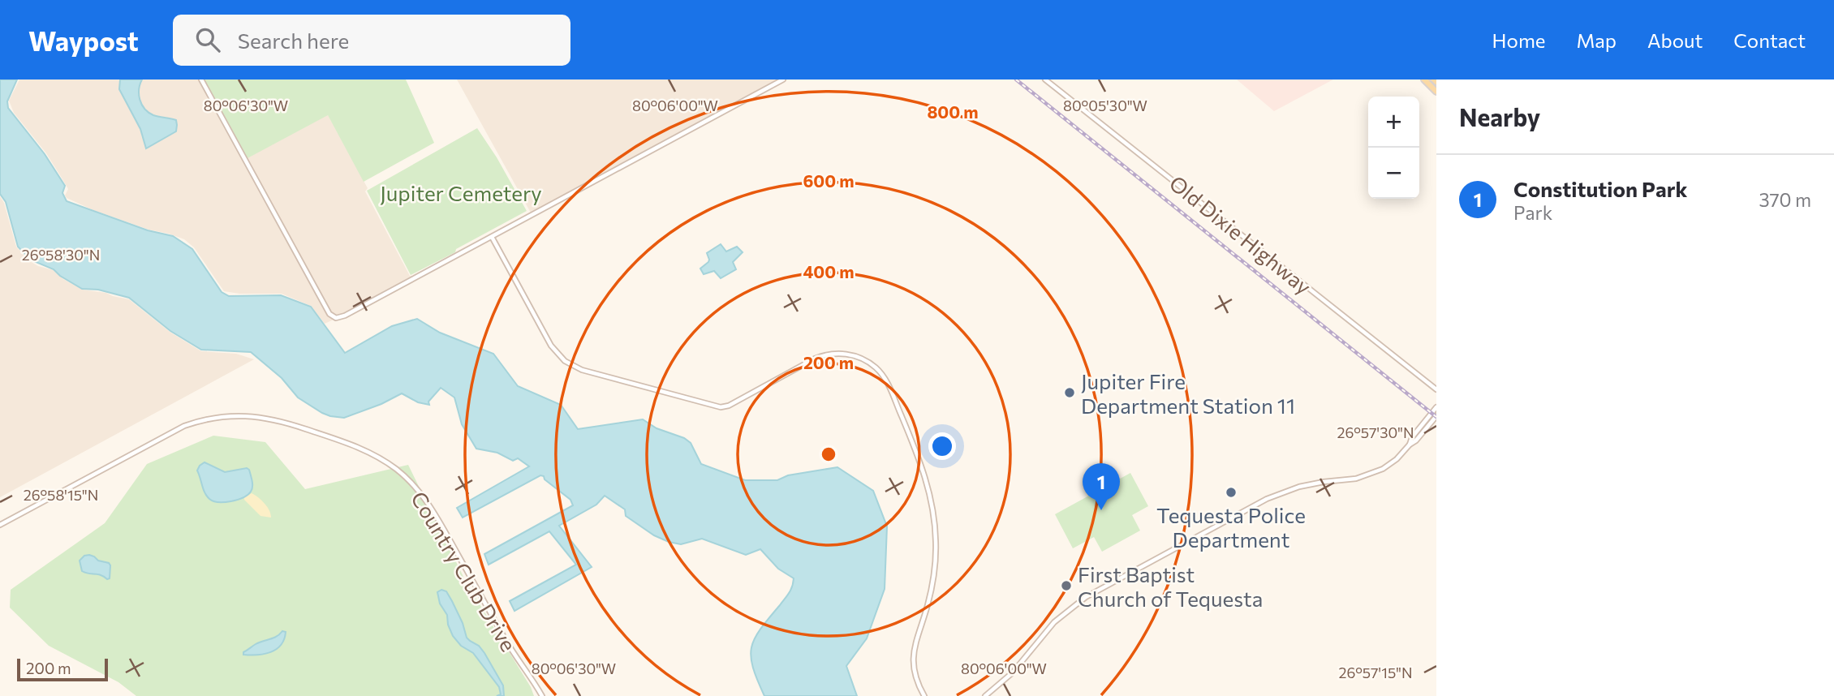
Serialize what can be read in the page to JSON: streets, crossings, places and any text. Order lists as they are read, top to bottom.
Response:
{
  "streets": {
    "street": ["Old Dixie Highway", "Country Club Drive"]
  },
  "parks": ["Jupiter Cemetery"],
  "places": ["Jupiter Fire Department Station 11", "Tequesta Police Department", "First Baptist Church of Tequesta"],
  "scale_bar": "200 m",
  "page": {
    "header": "Waypost",
    "search": "Search here",
    "nav": [
      "Home",
      "Map",
      "About",
      "Contact"
    ],
    "heading": "Nearby",
    "map_buttons": ["+", "−"],
    "list": [
      {
        "mark": "1",
        "name": "Constitution Park",
        "note": "Park",
        "value": "370 m"
      }
    ],
    "pins": "1",
    "scale": "200 m"
  },
  "coordinates": [
    "80°06'30\"W",
    "80°06'00\"W",
    "80°05'30\"W",
    "26°58'30\"N",
    "26°57'30\"N",
    "26°58'15\"N",
    "26°57'15\"N"
  ],
  "rings": [
    "800 m",
    "600 m",
    "400 m",
    "200 m"
  ]
}
